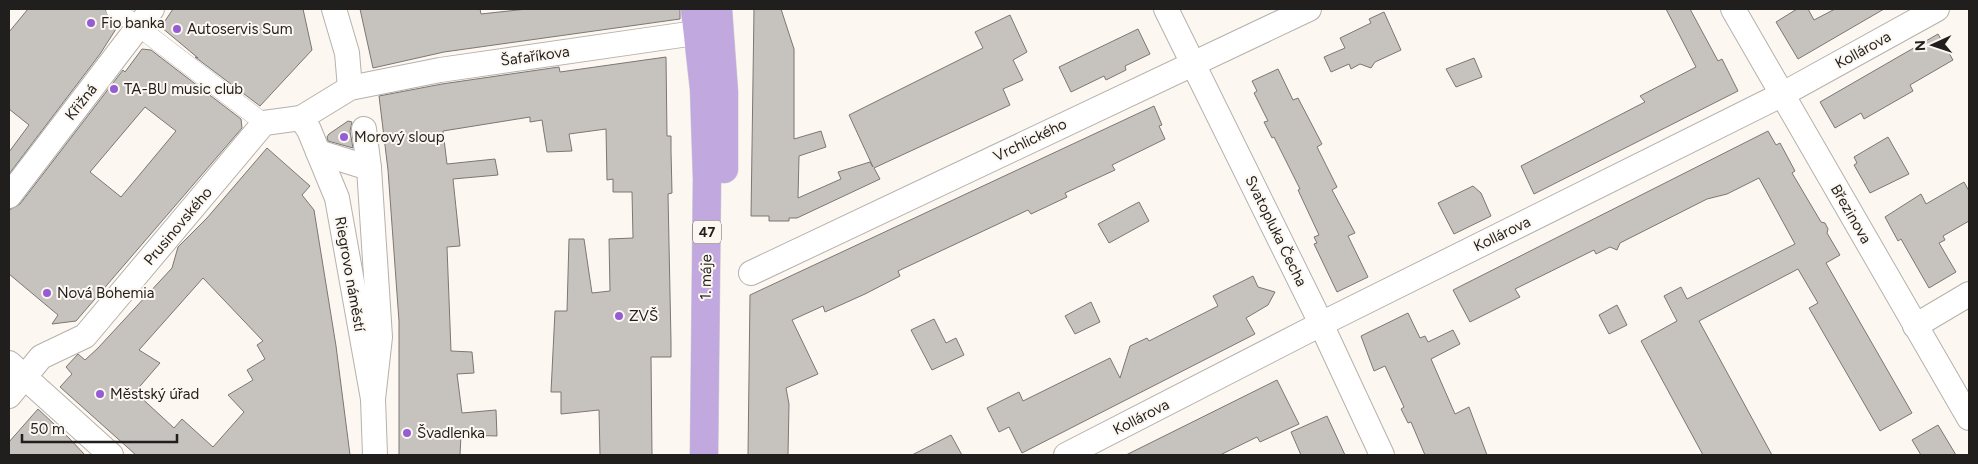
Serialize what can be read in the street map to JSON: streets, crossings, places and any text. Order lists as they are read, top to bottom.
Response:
{
  "streets": {
    "main road": ["47", "1. máje"],
    "street": [
      "Kollárova",
      "Šafaříkova",
      "Křižná",
      "Vrchlického",
      "Březinova",
      "Prusinovského",
      "Svatopluka Čecha",
      "Riegrovo náměstí"
    ]
  },
  "crossings": [
    ["Kollárova", "Březinova"],
    ["Kollárova", "Svatopluka Čecha"],
    ["Šafaříkova", "1. máje"],
    ["Vrchlického", "Svatopluka Čecha"]
  ],
  "places": [
    "Fio banka",
    "Autoservis Sum",
    "TA-BU music club",
    "Morový sloup",
    "Nová Bohemia",
    "ZVŠ",
    "Městský úřad",
    "Švadlenka"
  ],
  "scale_bar": "50 m",
  "north": "left"
}
